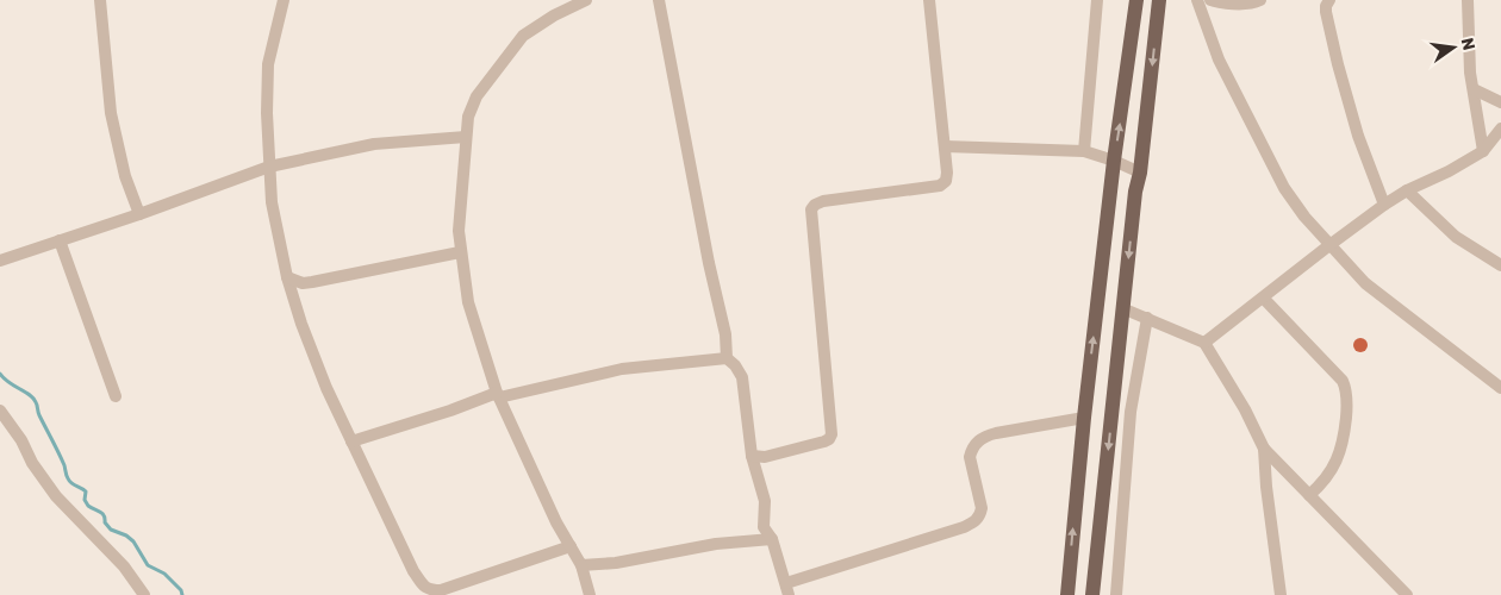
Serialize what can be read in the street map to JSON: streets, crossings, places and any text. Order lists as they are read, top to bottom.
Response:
{
  "north": "right"
}
